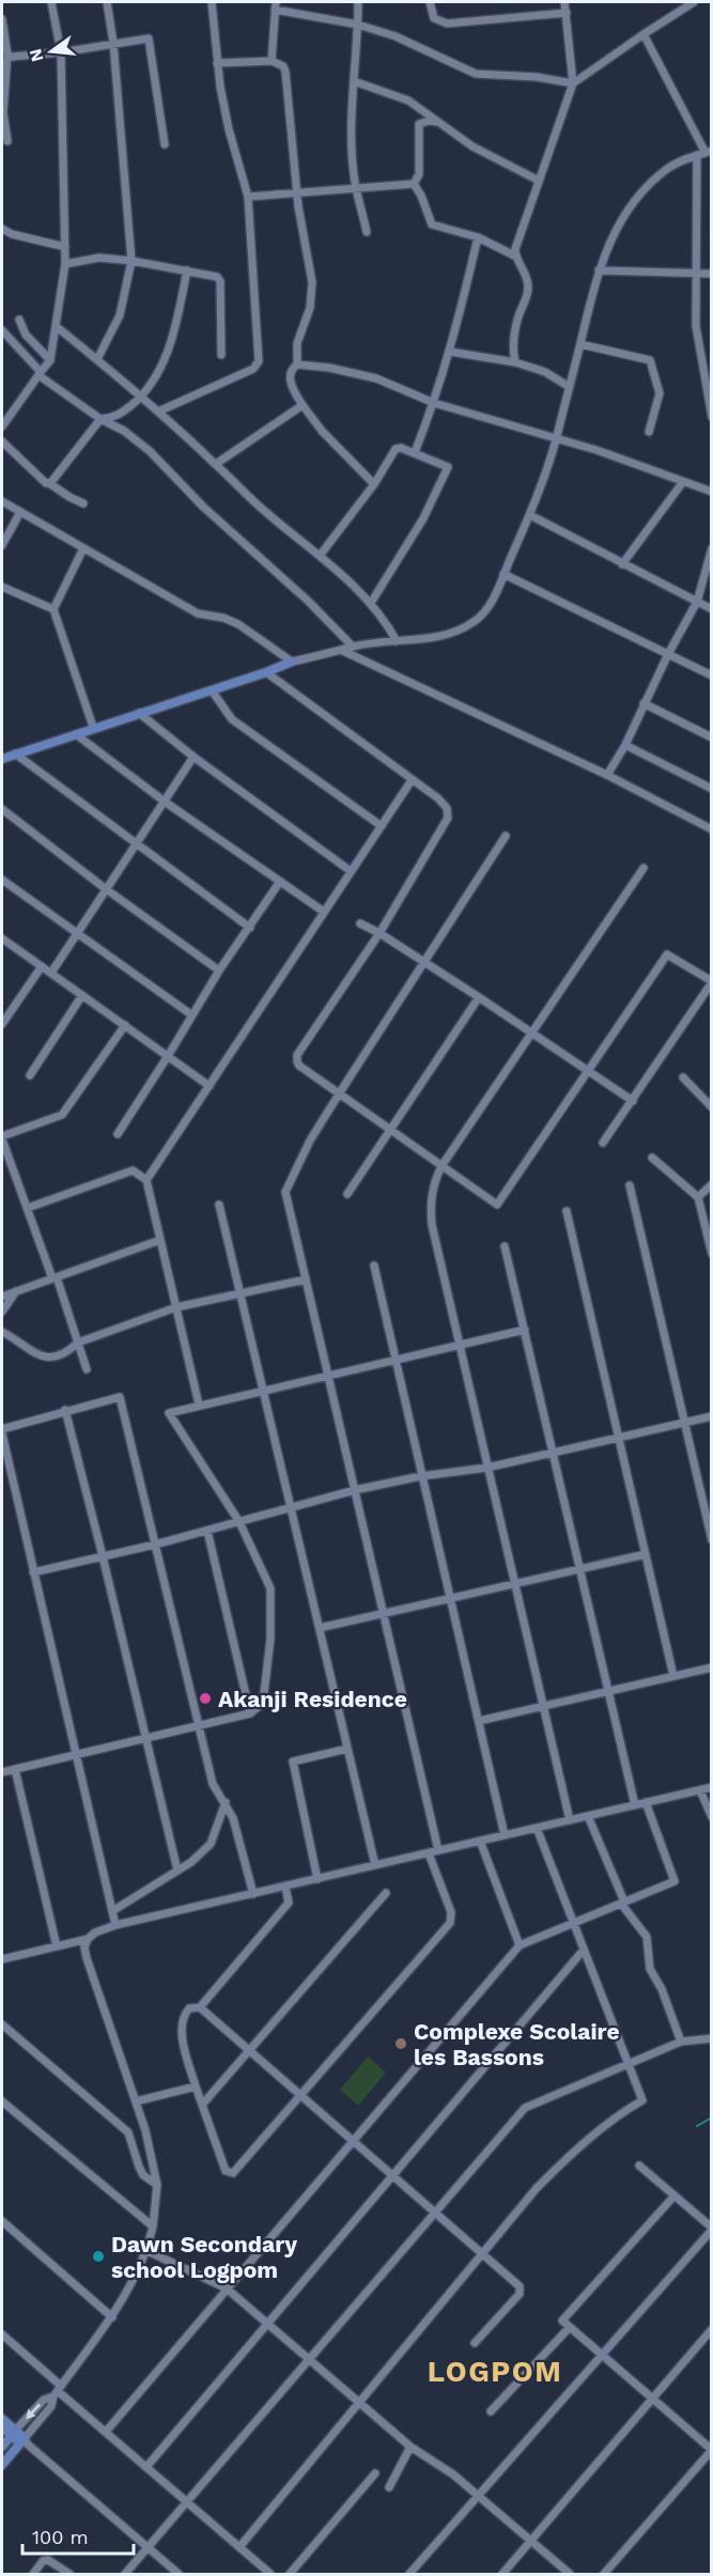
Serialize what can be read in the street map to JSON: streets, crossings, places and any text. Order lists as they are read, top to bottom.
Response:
{
  "districts": ["LOGPOM"],
  "places": ["Akanji Residence", "Complexe Scolaire les Bassons", "Dawn Secondary school Logpom"],
  "scale_bar": "100 m",
  "north": "left"
}
